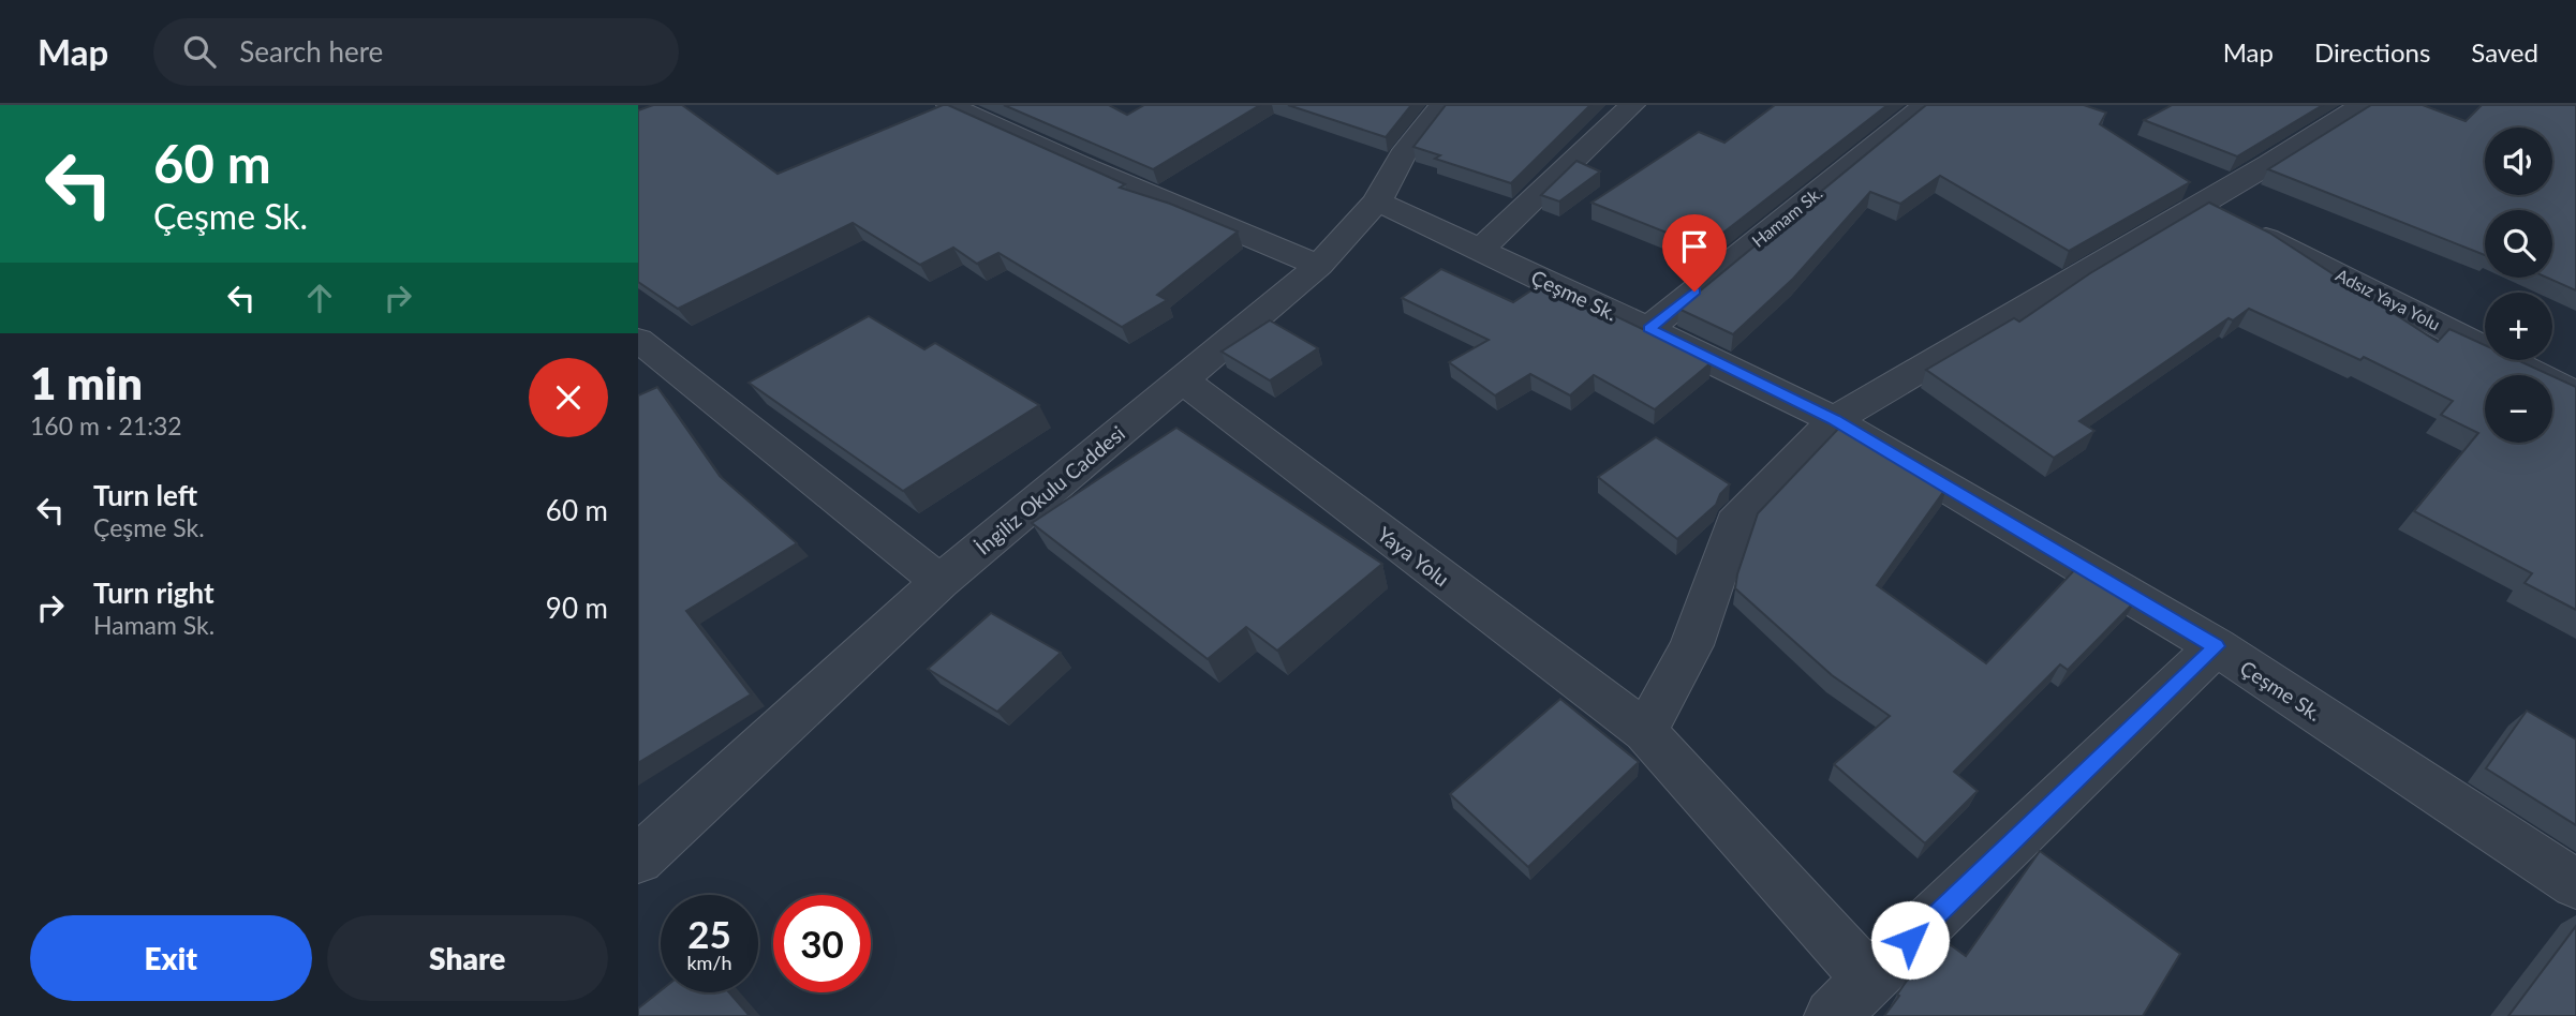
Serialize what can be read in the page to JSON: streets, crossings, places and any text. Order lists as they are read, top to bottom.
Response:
{
  "streets": {
    "street": [
      "Hamam Sk.",
      "Çeşme Sk.",
      "Adsız Yaya Yolu",
      "İngiliz Okulu Caddesi",
      "Yaya Yolu"
    ]
  },
  "crossings": [
    ["Hamam Sk.", "Çeşme Sk."],
    ["Çeşme Sk.", "İngiliz Okulu Caddesi"],
    ["İngiliz Okulu Caddesi", "Yaya Yolu"]
  ],
  "page": {
    "header": "Map",
    "search": "Search here",
    "nav": ["Map", "Directions", "Saved"],
    "turn": ["60 m", "Çeşme Sk."],
    "map_buttons": ["+", "−"],
    "heading": ["1 min", "160 m · 21:32"],
    "list": [
      {
        "name": "Turn left",
        "note": "Çeşme Sk.",
        "value": "60 m"
      },
      {
        "name": "Turn right",
        "note": "Hamam Sk.",
        "value": "90 m"
      }
    ],
    "speed": "25 km/h",
    "limit": "30",
    "buttons": ["Exit", "Share"]
  }
}
